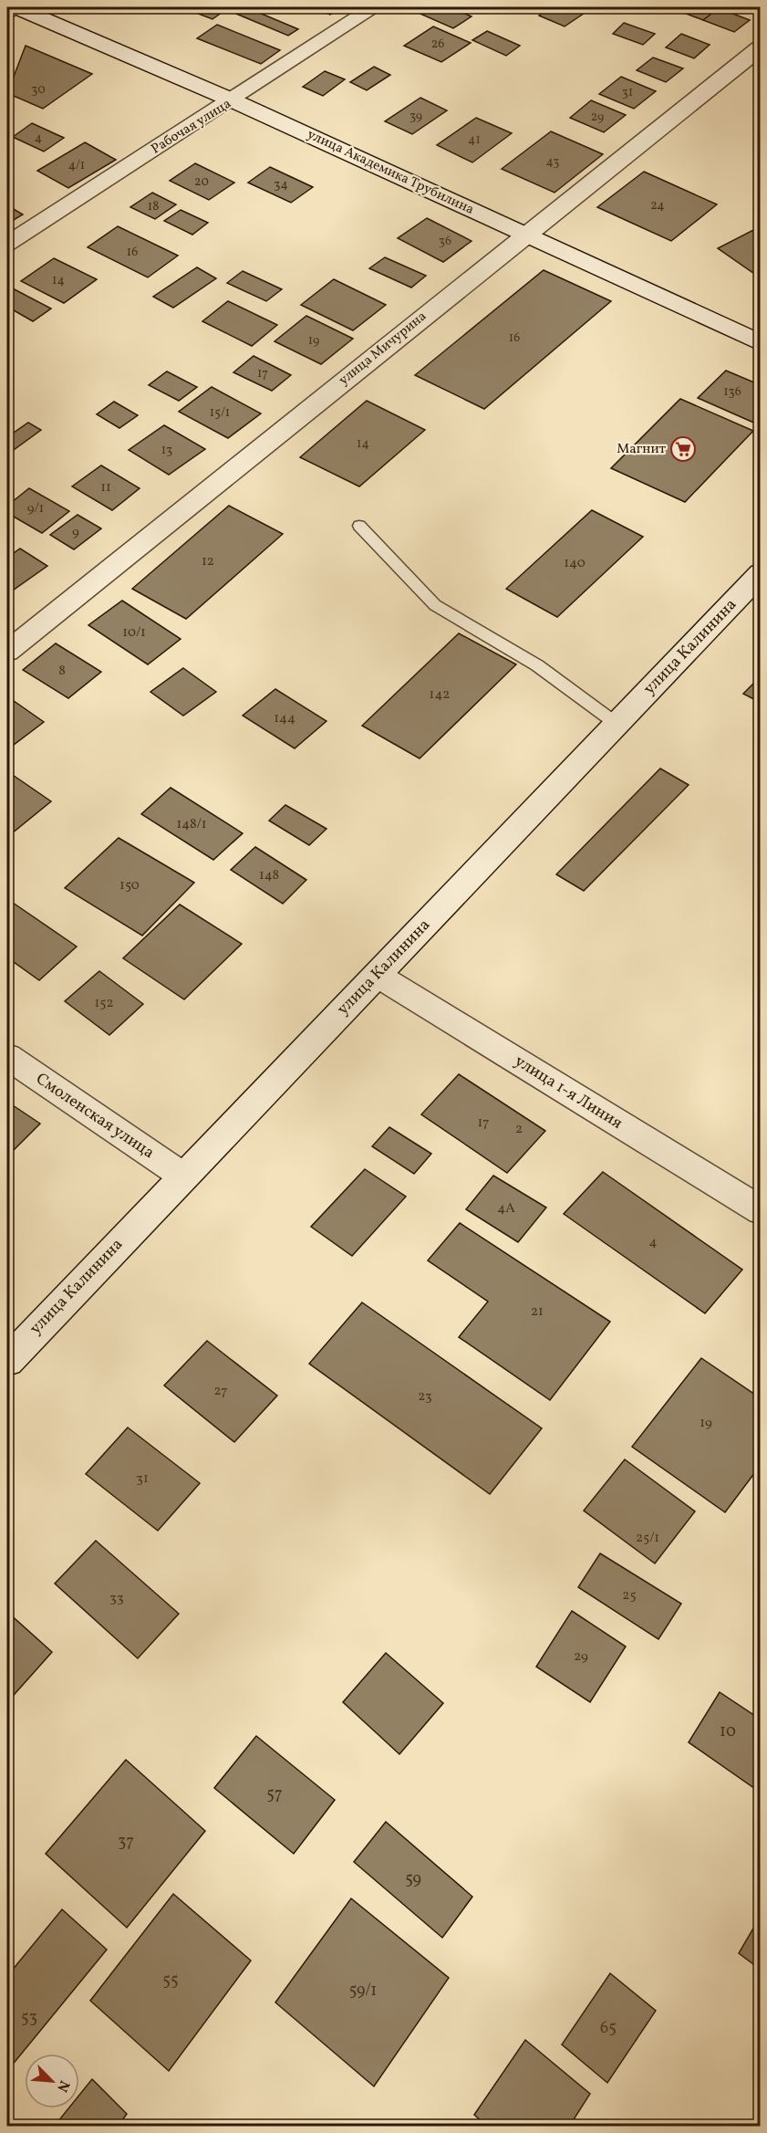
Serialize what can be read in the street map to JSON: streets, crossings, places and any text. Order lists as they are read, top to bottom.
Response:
{
  "streets": {
    "street": [
      "Рабочая улица",
      "улица Академика Трубилина",
      "улица Мичурина",
      "улица Калинина",
      "улица 1-я Линия",
      "Смоленская улица"
    ]
  },
  "crossings": [
    ["Рабочая улица", "улица Академика Трубилина"],
    ["улица Академика Трубилина", "улица Мичурина"],
    ["улица Калинина", "улица 1-я Линия"],
    ["улица Калинина", "Смоленская улица"]
  ],
  "places": {
    "supermarket": ["Магнит"]
  },
  "house_numbers": [
    "26",
    "30",
    "31",
    "39",
    "29",
    "4",
    "41",
    "43",
    "4/1",
    "20",
    "34",
    "24",
    "18",
    "36",
    "16",
    "14",
    "16",
    "19",
    "17",
    "136",
    "15/1",
    "14",
    "13",
    "11",
    "9/1",
    "9",
    "12",
    "140",
    "10/1",
    "8",
    "142",
    "144",
    "148/1",
    "148",
    "150",
    "152",
    "17",
    "2",
    "4А",
    "4",
    "21",
    "27",
    "23",
    "19",
    "31",
    "25/1",
    "25",
    "33",
    "29",
    "10",
    "57",
    "37",
    "59",
    "55",
    "59/1",
    "53",
    "65"
  ],
  "north": "bottom right"
}
